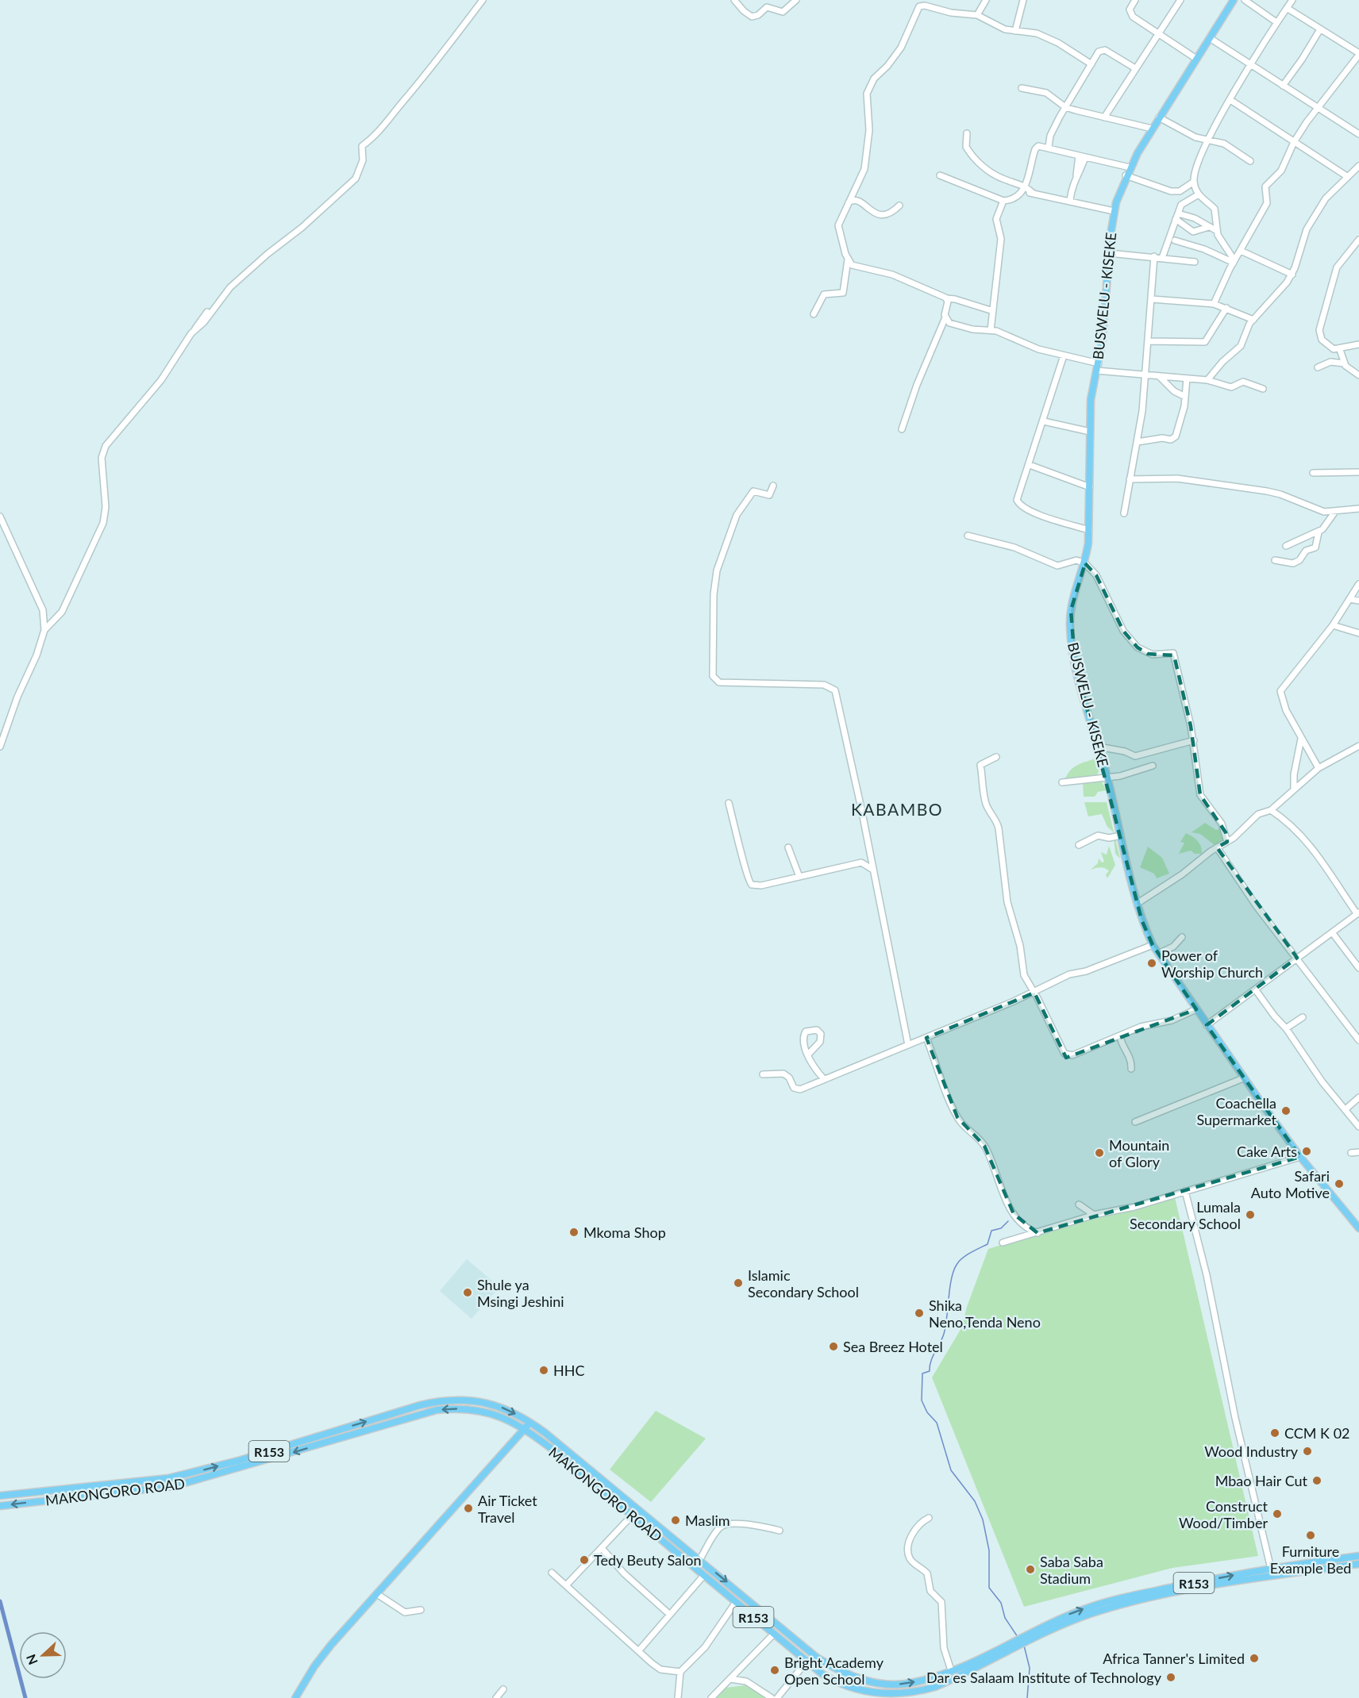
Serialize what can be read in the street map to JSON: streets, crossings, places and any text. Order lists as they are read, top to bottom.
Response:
{
  "streets": {
    "main road": ["BUSWELU - KISEKE", "R153", "MAKONGORO ROAD"]
  },
  "districts": ["KABAMBO"],
  "places": [
    "Power of Worship Church",
    "Coachella Supermarket",
    "Cake Arts",
    "Mountain of Glory",
    "Safari Auto Motive",
    "Lumala Secondary School",
    "Mkoma Shop",
    "Islamic Secondary School",
    "Shule ya Msingi Jeshini",
    "Shika Neno,Tenda Neno",
    "Sea Breez Hotel",
    "HHC",
    "CCM K 02",
    "Wood Industry",
    "Mbao Hair Cut",
    "Air Ticket Travel",
    "Construct Wood/Timber",
    "Maslim",
    "Furniture Example Bed",
    "Tedy Beuty Salon",
    "Saba Saba Stadium",
    "Africa Tanner's Limited",
    "Bright Academy Open School",
    "Dar es Salaam Institute of Technology"
  ],
  "north": "left"
}
